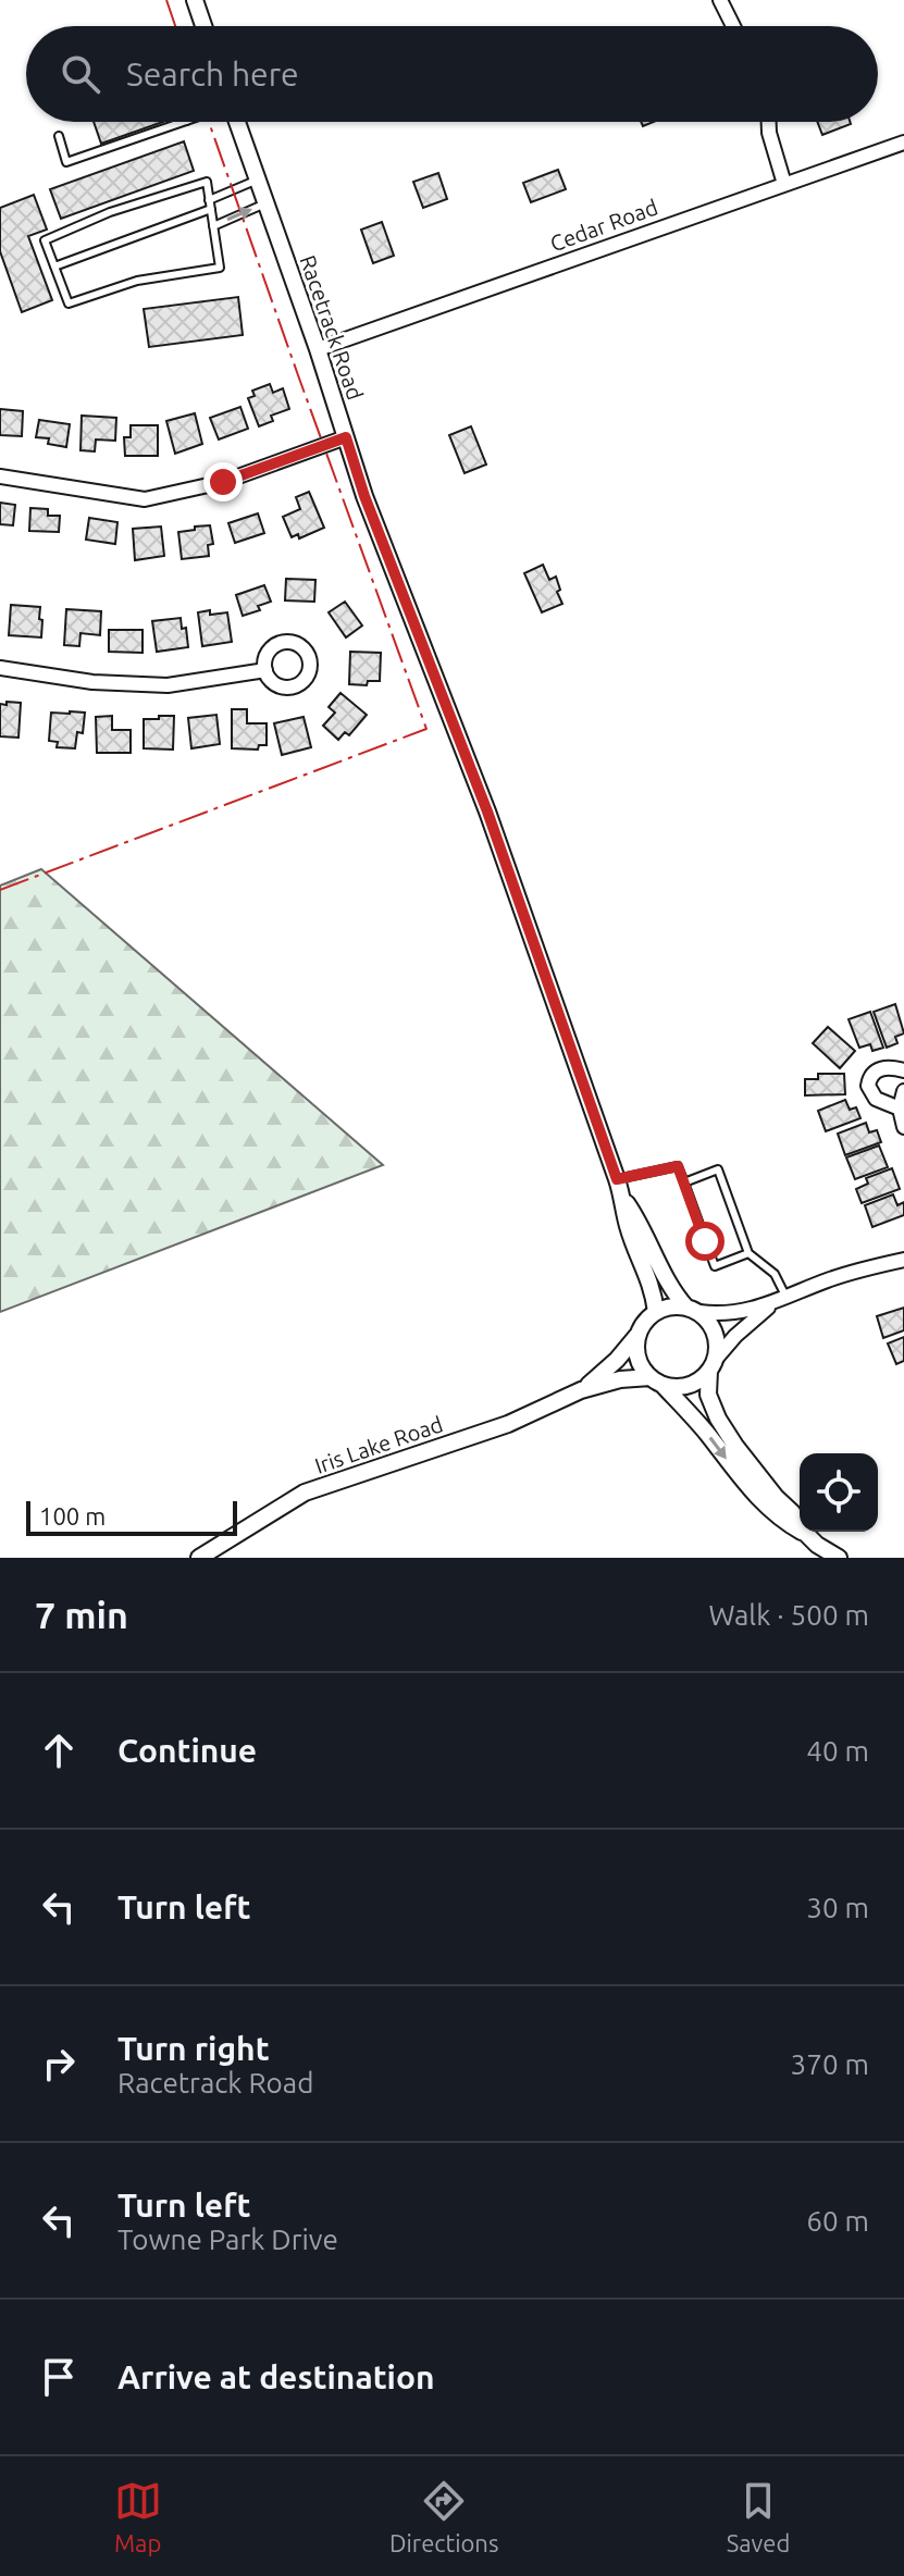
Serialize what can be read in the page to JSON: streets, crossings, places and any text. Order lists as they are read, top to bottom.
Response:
{
  "streets": {
    "street": ["Cedar Road", "Racetrack Road", "Iris Lake Road"]
  },
  "crossings": [
    ["Cedar Road", "Racetrack Road"],
    ["Racetrack Road", "Iris Lake Road"]
  ],
  "scale_bar": "100 m",
  "page": {
    "search": "Search here",
    "scale": "100 m",
    "heading": ["7 min", "Walk · 500 m"],
    "list": [
      ["Continue", "40 m"],
      ["Turn left", "30 m"],
      ["Turn right", "Racetrack Road", "370 m"],
      ["Turn left", "Towne Park Drive", "60 m"],
      "Arrive at destination"
    ],
    "nav": ["Map", "Directions", "Saved"]
  }
}
